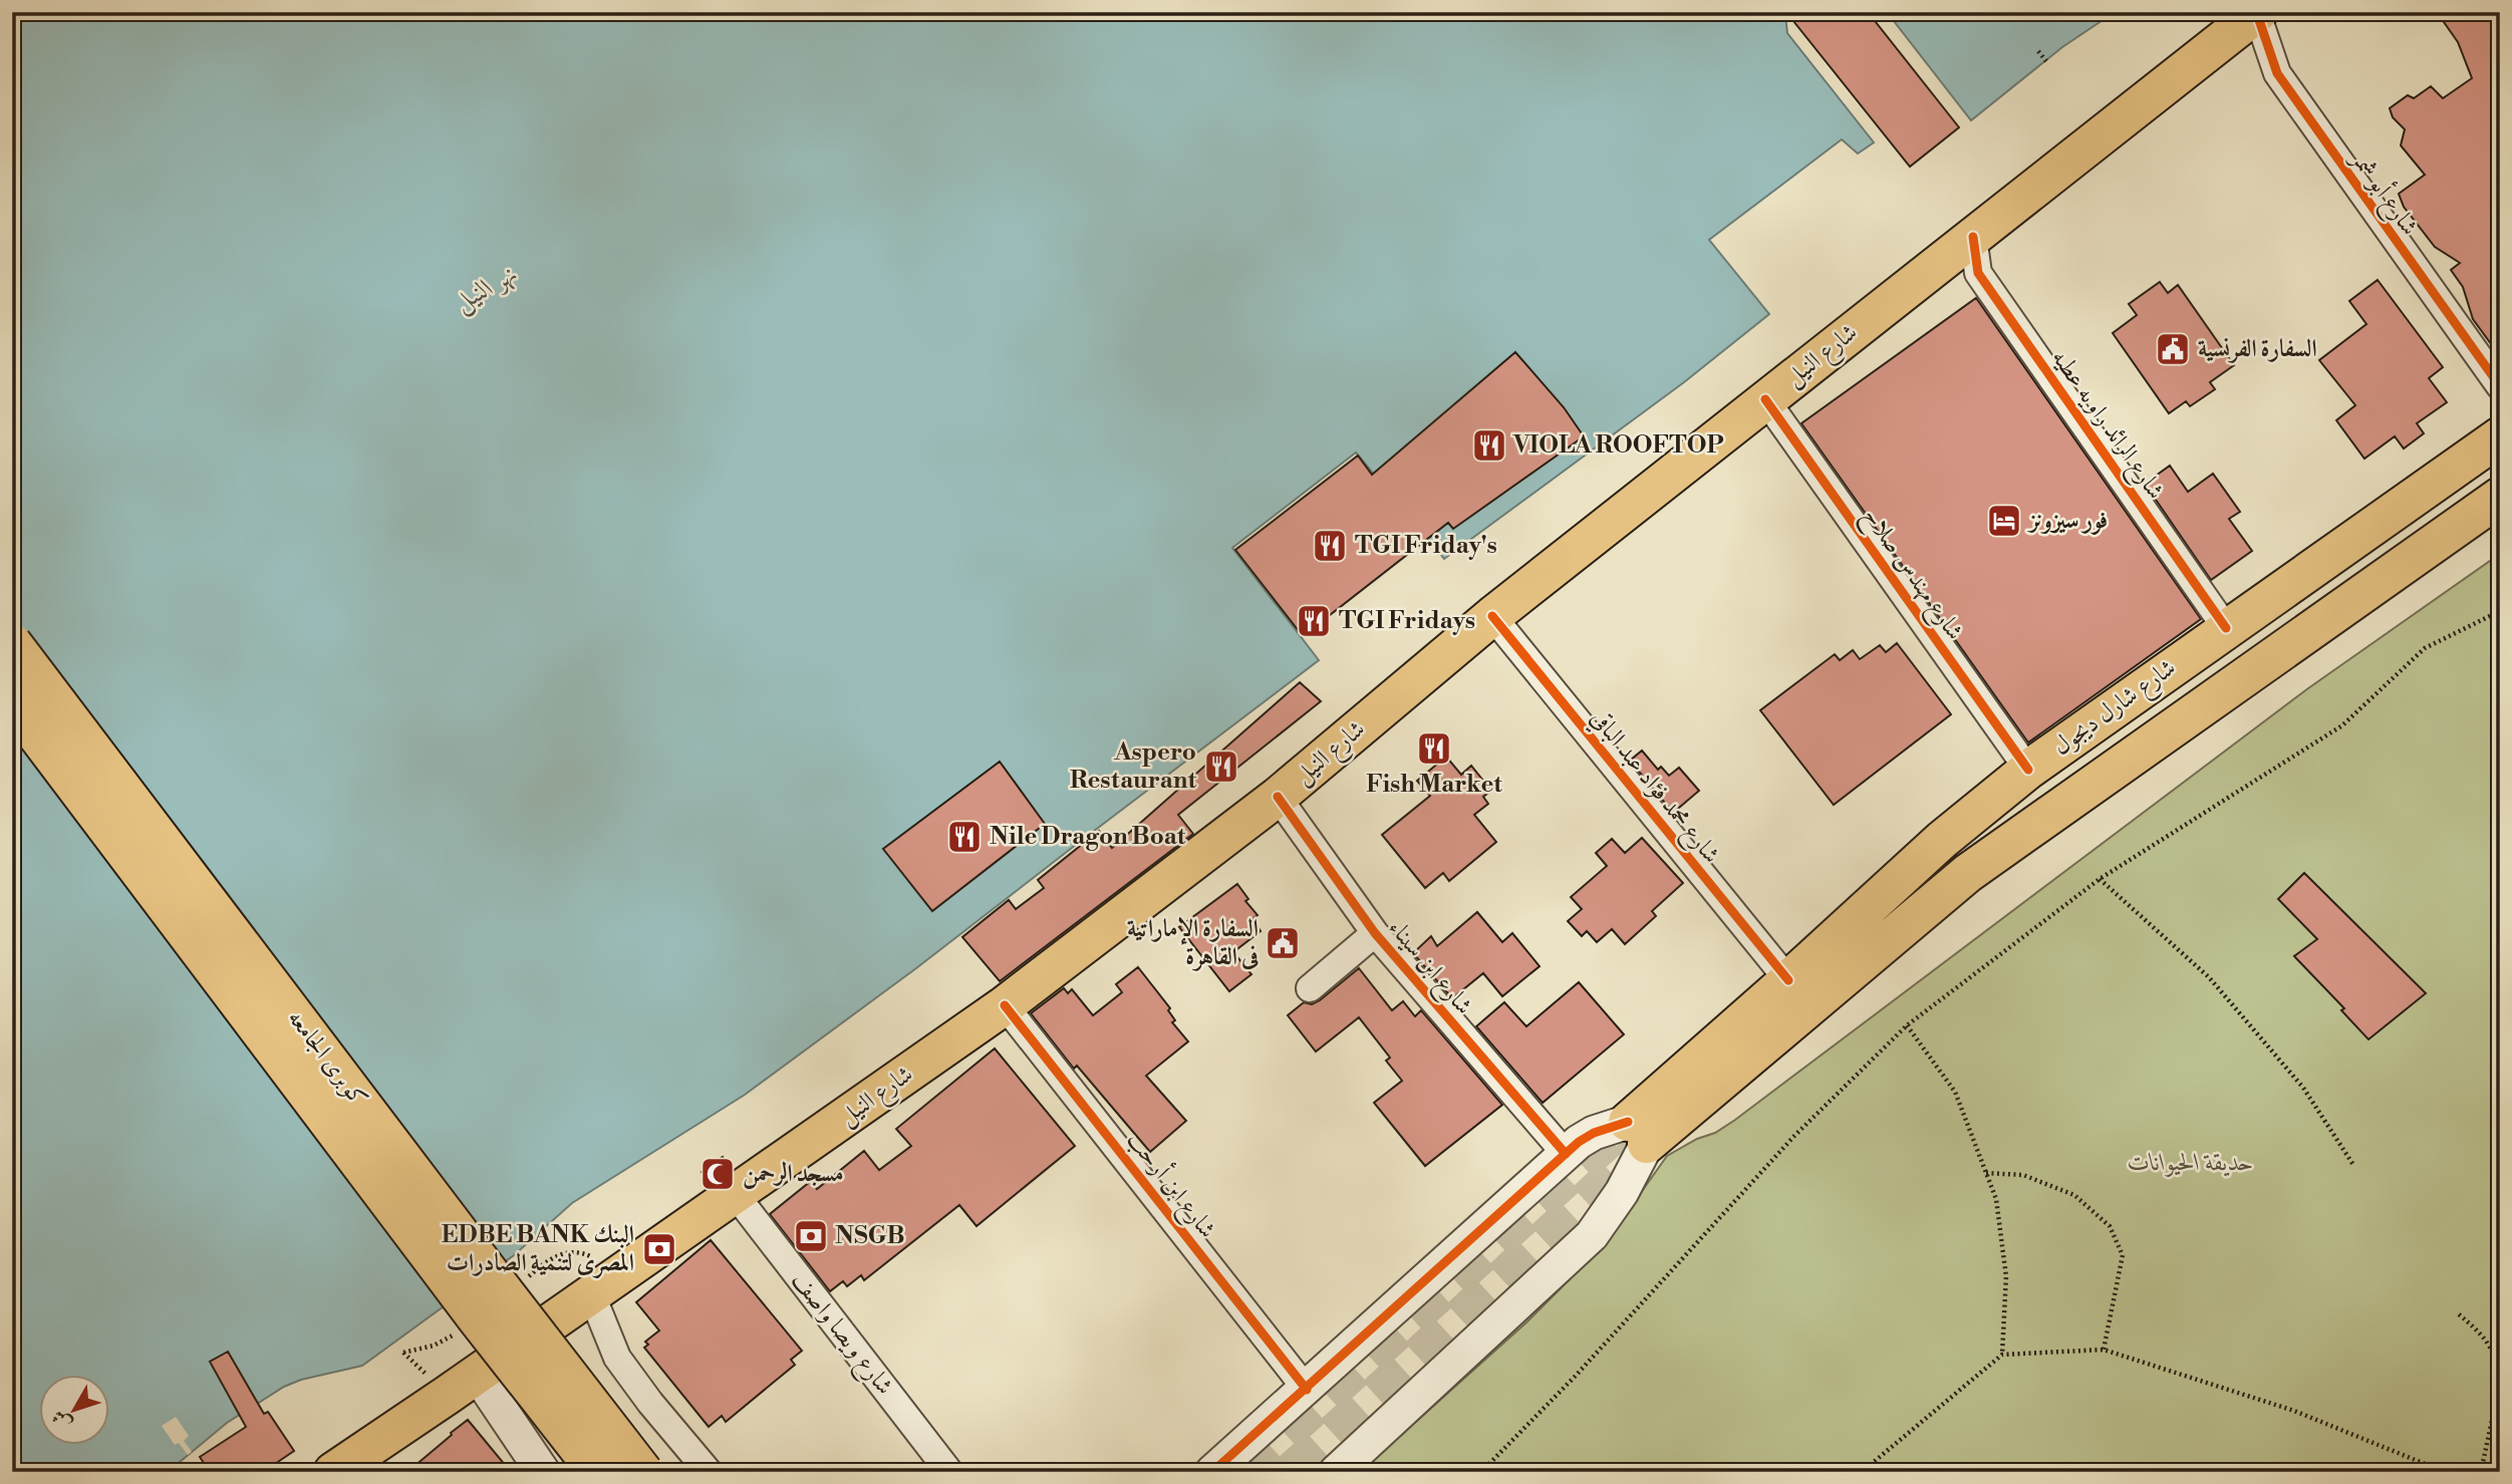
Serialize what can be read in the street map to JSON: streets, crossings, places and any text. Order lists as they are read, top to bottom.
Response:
{
  "streets": {
    "main road": ["شارع النيل", "شارع شارل ديجول", "كوبرى الجامعه"],
    "street": [
      "شارع أبو شمر",
      "شارع الرائد راويه عطيه",
      "شارع مهندس صلاح",
      "شارع محمد فؤاد عبد الباقي",
      "شارع ابن سيناء",
      "شارع ابن أرحب",
      "شارع ويصا واصف"
    ]
  },
  "crossings": [
    ["شارع أبو شمر", "شارع النيل"],
    ["شارع النيل", "شارع الرائد راويه عطيه"],
    ["شارع النيل", "شارع مهندس صلاح"],
    ["شارع النيل", "شارع محمد فؤاد عبد الباقي"],
    ["شارع النيل", "شارع ابن سيناء"],
    ["شارع النيل", "شارع ابن أرحب"],
    ["شارع النيل", "شارع ويصا واصف"],
    ["شارع الرائد راويه عطيه", "شارع شارل ديجول"],
    ["شارع مهندس صلاح", "شارع شارل ديجول"],
    ["شارع شارل ديجول", "شارع محمد فؤاد عبد الباقي"]
  ],
  "water": ["نهر النيل"],
  "parks": ["حديقة الحيوانات"],
  "places": {
    "public building": ["السفارة الفرنسية", "السفارة الإماراتية فى القاهرة"],
    "restaurant": [
      "VIOLA ROOFTOP",
      "TGI Friday's",
      "TGI Fridays",
      "Fish Market",
      "Aspero Restaurant",
      "Nile Dragon Boat"
    ],
    "hotel": ["فور سيزونز"],
    "mosque": ["مسجد الرحمن"],
    "bank": ["NSGB", "EDBE BANK البنك المصرى لتنمية الصادرات"]
  },
  "north": "bottom left"
}
